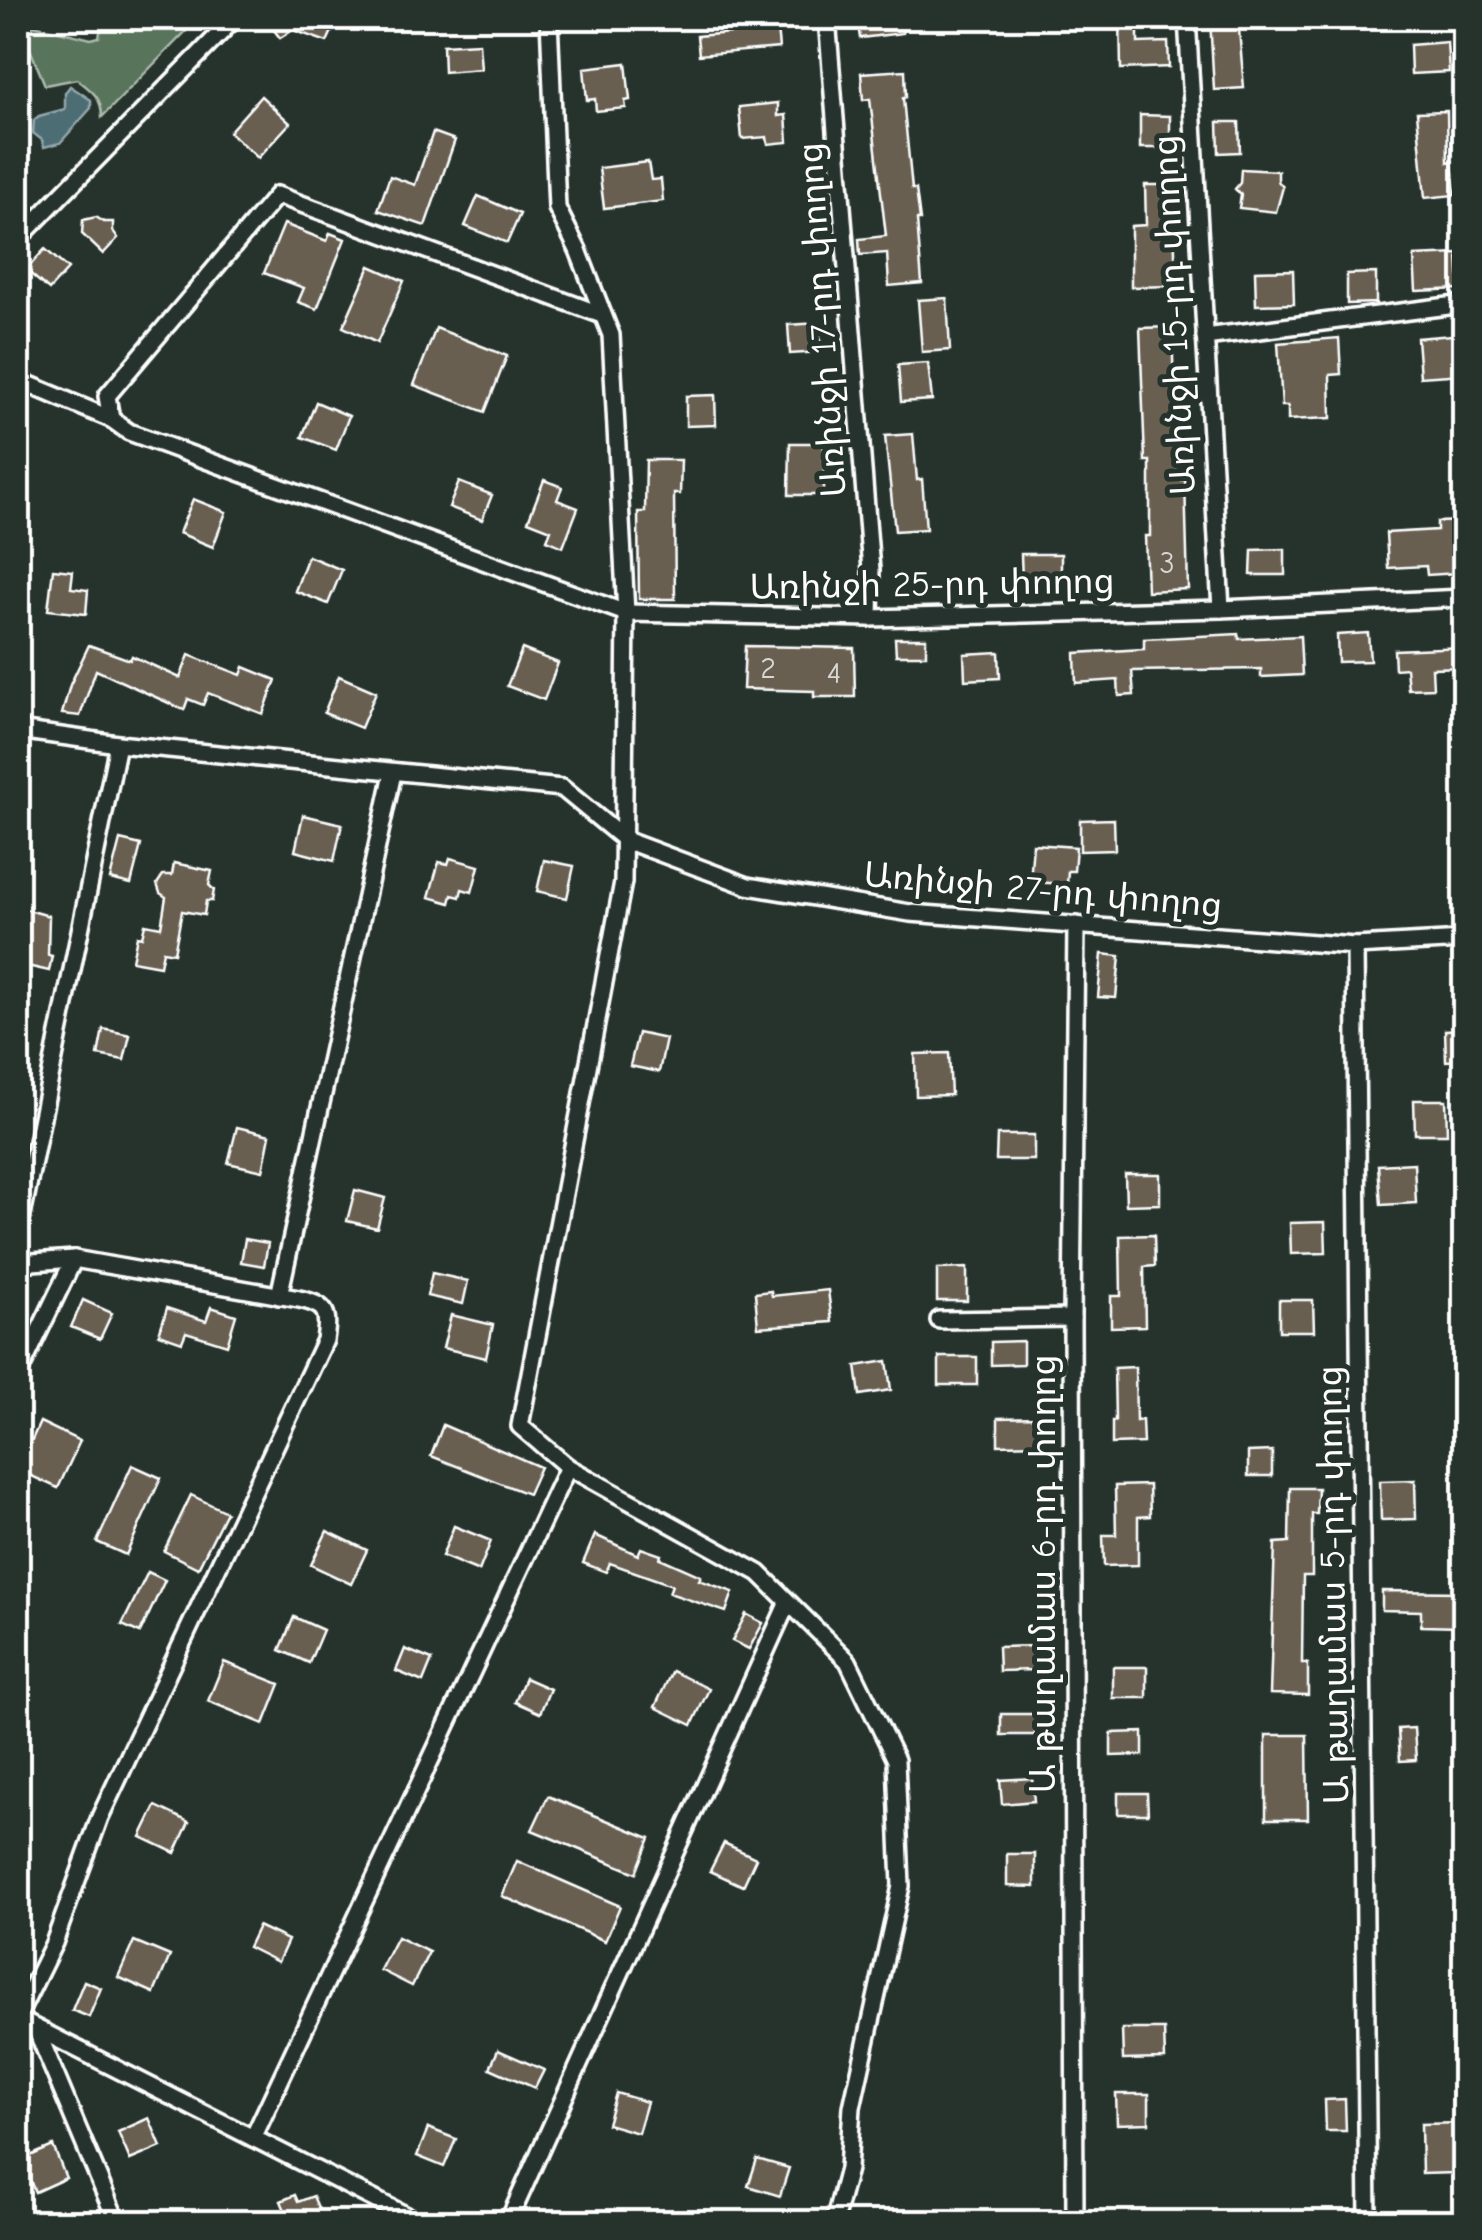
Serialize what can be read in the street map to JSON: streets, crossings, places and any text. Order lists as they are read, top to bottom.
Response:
{
  "streets": {
    "street": [
      "Առինջի 15-րդ փողոց",
      "Առինջի 17-րդ փողոց",
      "Առինջի 25-րդ փողոց",
      "Առինջի 27-րդ փողոց",
      "Ա թաղամաս 6-րդ փողոց",
      "Ա թաղամաս 5-րդ փողոց"
    ]
  },
  "crossings": [
    ["Առինջի 15-րդ փողոց", "Առինջի 25-րդ փողոց"],
    ["Առինջի 17-րդ փողոց", "Առինջի 25-րդ փողոց"],
    ["Առինջի 27-րդ փողոց", "Ա թաղամաս 6-րդ փողոց"],
    ["Առինջի 27-րդ փողոց", "Ա թաղամաս 5-րդ փողոց"]
  ],
  "house_numbers": ["3", "2", "4"]
}
